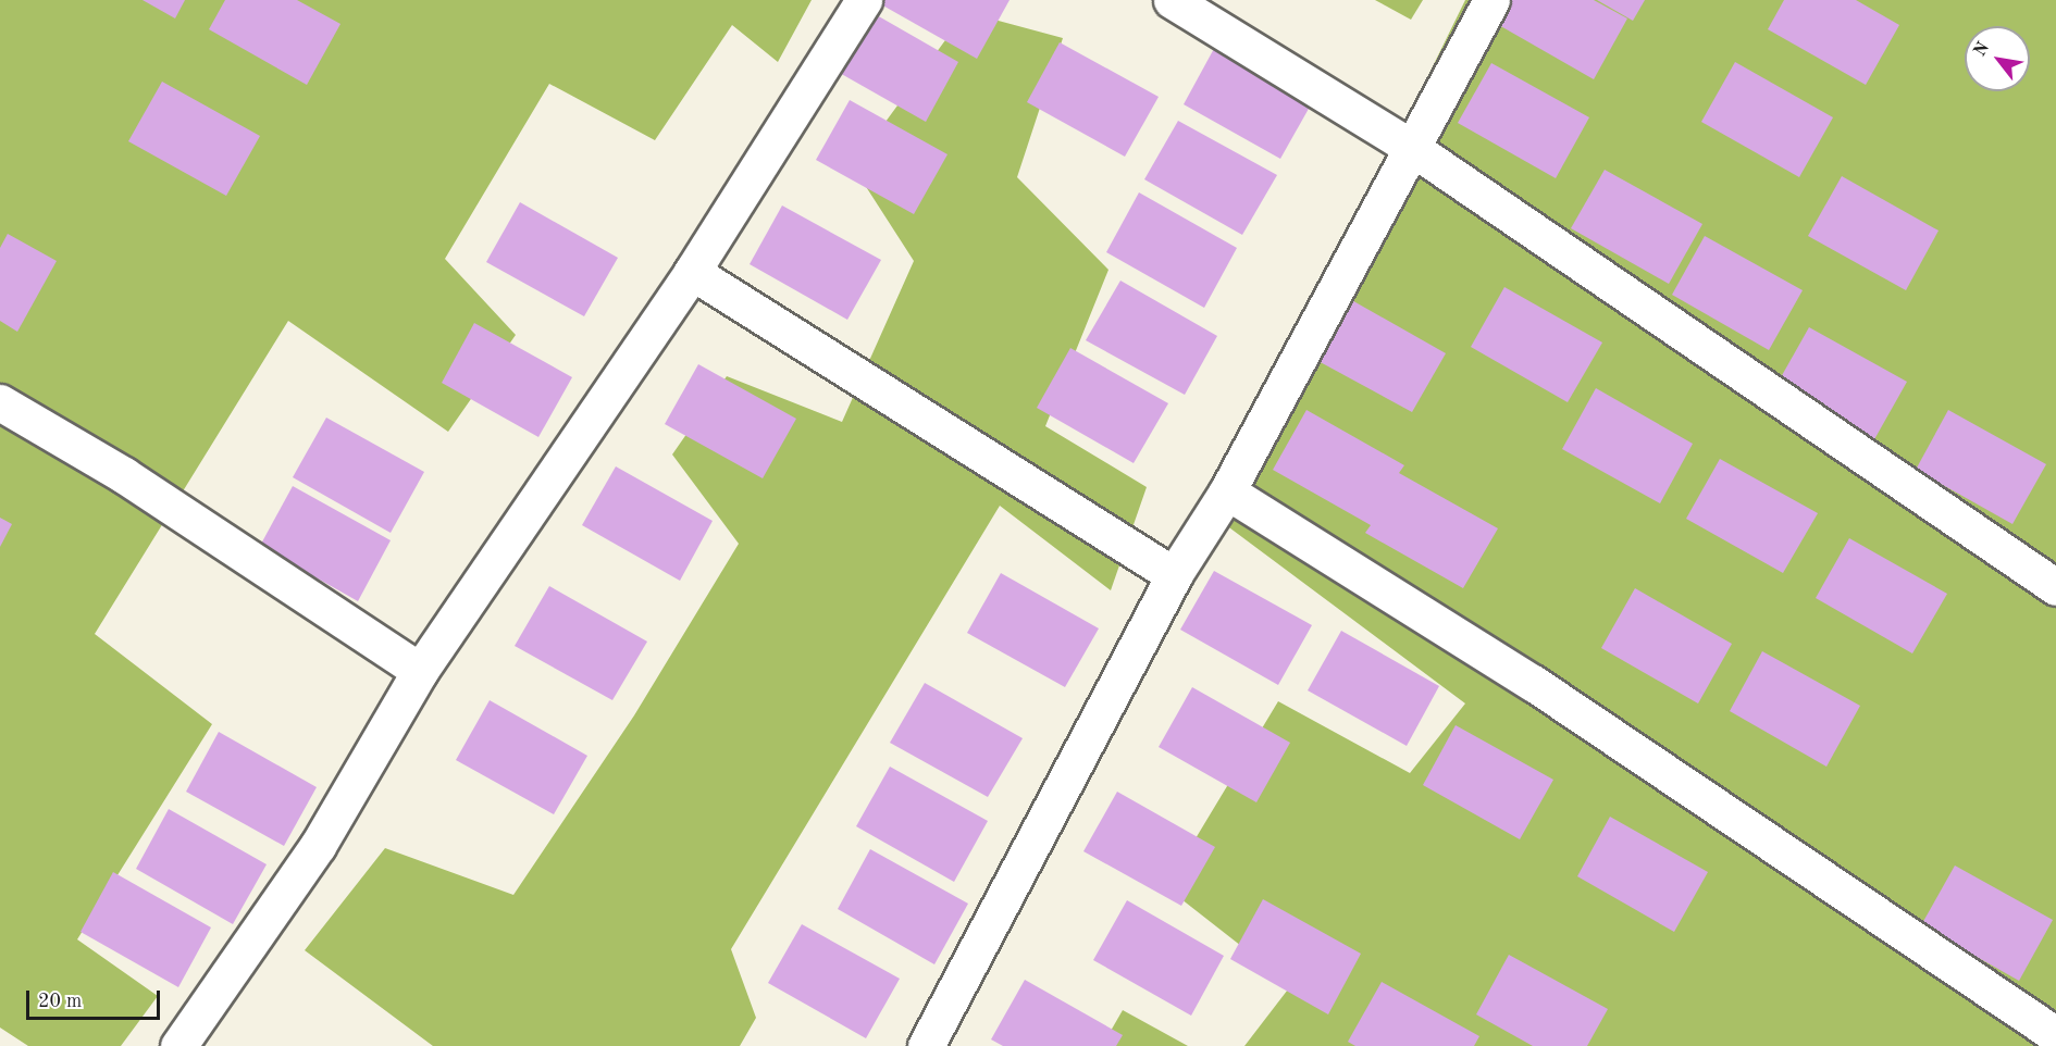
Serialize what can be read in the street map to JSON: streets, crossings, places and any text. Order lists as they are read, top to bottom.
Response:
{
  "scale_bar": "20 m",
  "north": "top left"
}
